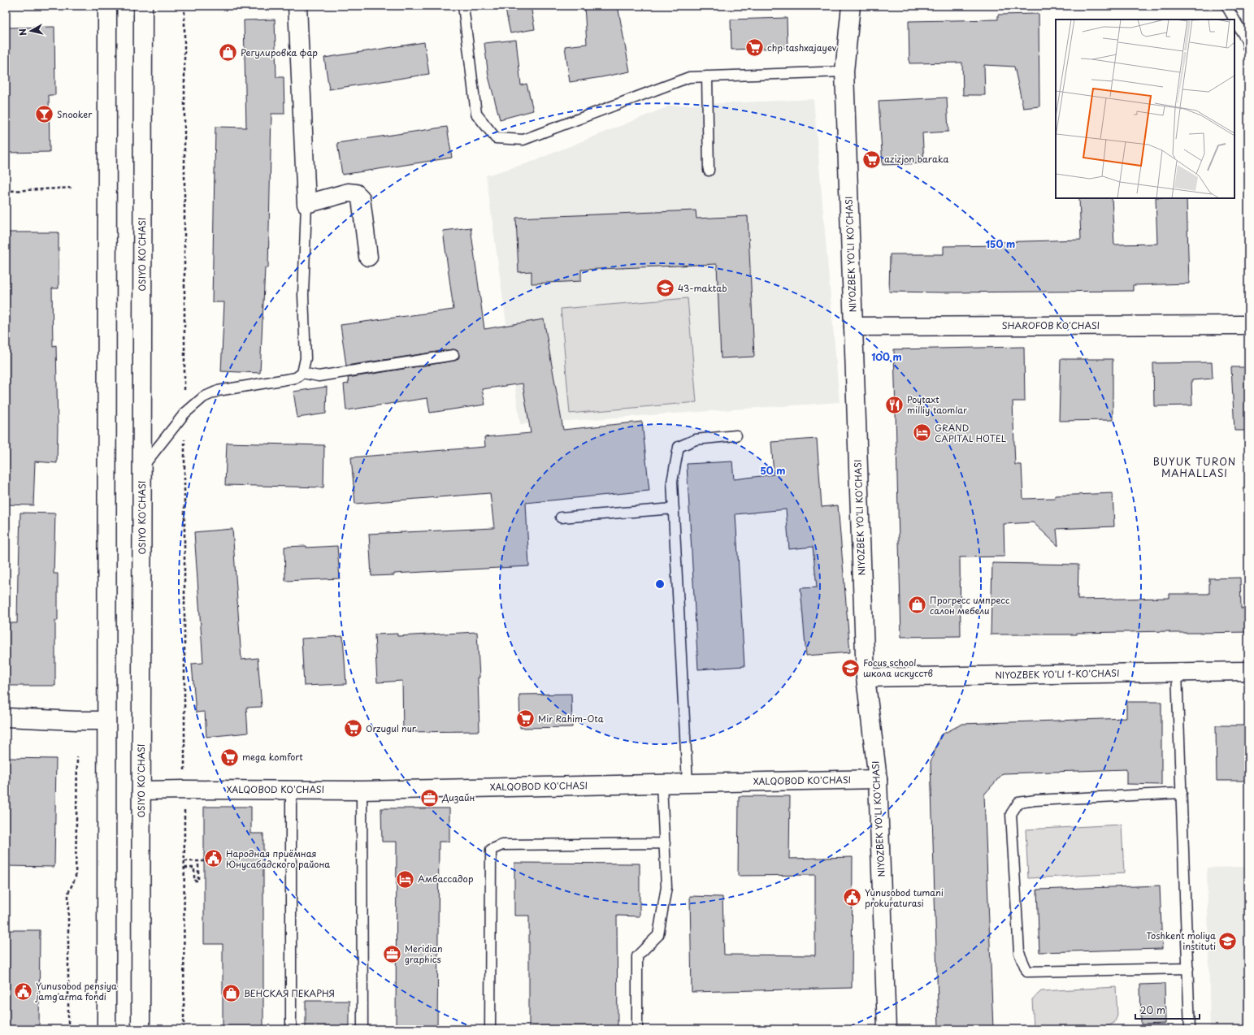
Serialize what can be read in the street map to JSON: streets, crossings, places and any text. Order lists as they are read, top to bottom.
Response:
{
  "streets": {
    "street": [
      "OSIYO KO'CHASI",
      "NIYOZBEK YO'LI KO'CHASI",
      "SHAROFOB KO'CHASI",
      "NIYOZBEK YO'LI 1-KO'CHASI",
      "XALQOBOD KO'CHASI"
    ]
  },
  "crossings": [
    ["OSIYO KO'CHASI", "XALQOBOD KO'CHASI"],
    ["NIYOZBEK YO'LI KO'CHASI", "SHAROFOB KO'CHASI"],
    ["NIYOZBEK YO'LI KO'CHASI", "NIYOZBEK YO'LI 1-KO'CHASI"],
    ["NIYOZBEK YO'LI KO'CHASI", "XALQOBOD KO'CHASI"]
  ],
  "districts": ["BUYUK TURON MAHALLASI"],
  "places": {
    "supermarket": [
      "chp tashxajayev",
      "azizjon baraka",
      "Mir Rahim-Ota",
      "Orzugul nur",
      "mega komfort"
    ],
    "shop": ["Регулировка фар", "Прогресс импресс салон мебели", "ВЕНСКАЯ ПЕКАРНЯ"],
    "bar": ["Snooker"],
    "school or university": ["43-maktab", "Focus school школа искусств", "Toshkent moliya instituti"],
    "restaurant": ["Poytaxt milliy taomlar"],
    "hotel": ["GRAND CAPITAL HOTEL", "Амбассадор"],
    "office": ["Дизайн", "Meridian graphics"],
    "public building": ["Народная приёмная Юнусабадского района", "Yunusobod tumani prokuraturasi", "Yunusobod pensiya jamg'arma fondi"]
  },
  "scale_bar": "20 m",
  "north": "left",
  "rings": ["150 m", "100 m", "50 m"]
}
